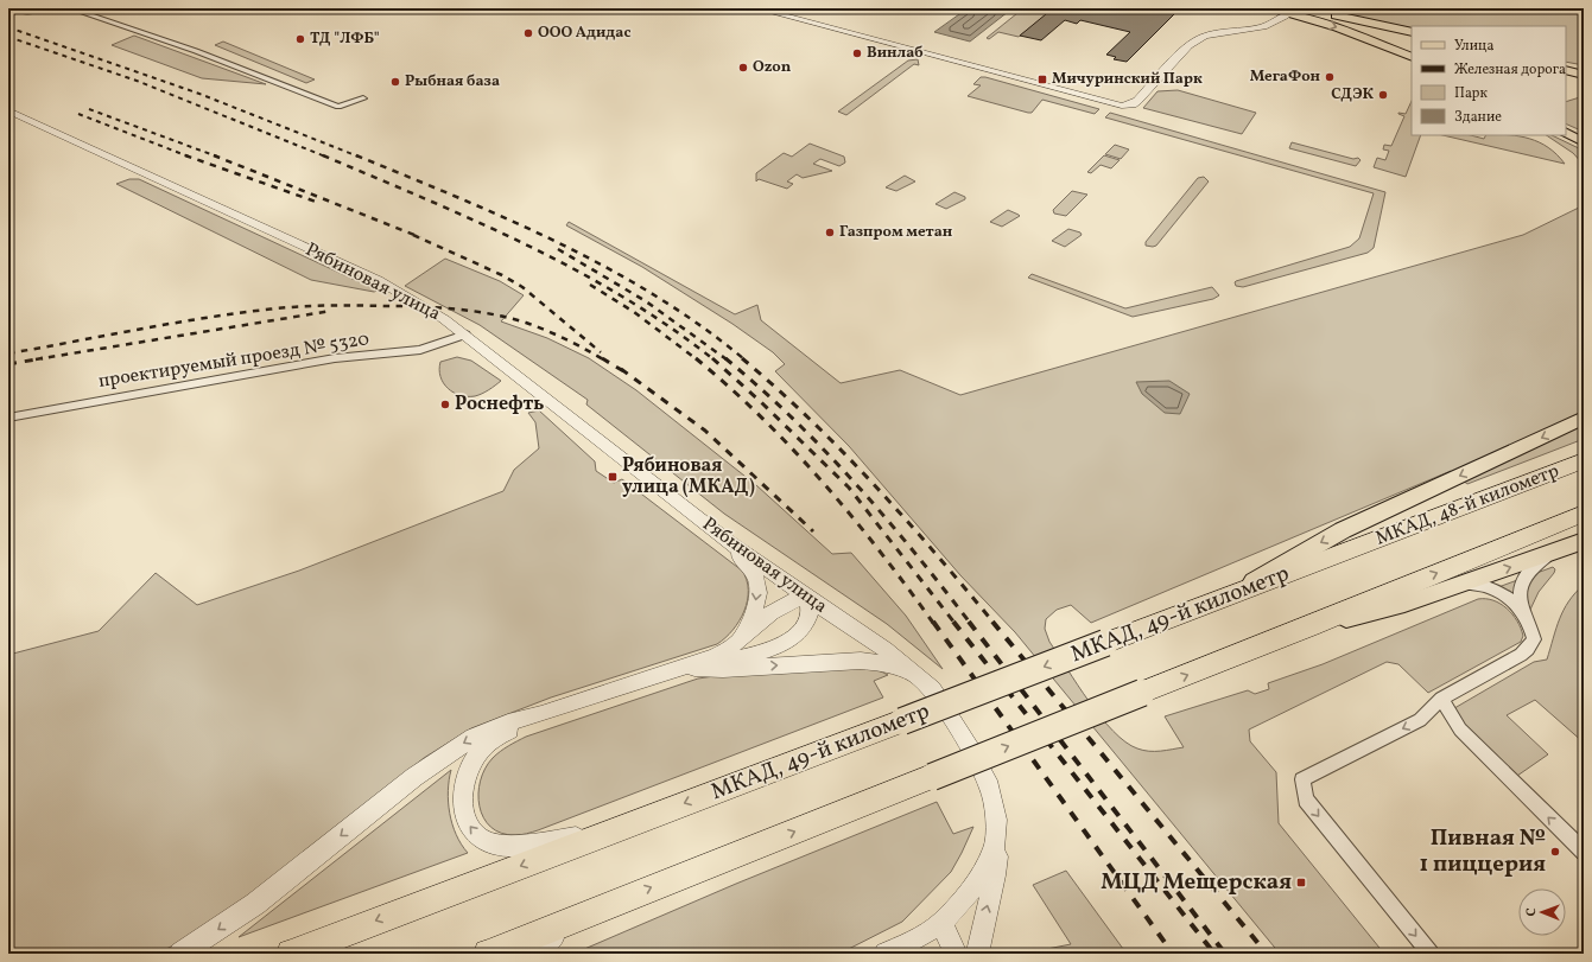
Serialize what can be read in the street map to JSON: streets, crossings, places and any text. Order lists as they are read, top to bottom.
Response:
{
  "streets": {
    "highway": ["МКАД, 48-й километр", "МКАД, 49-й километр"],
    "street": ["Рябиновая улица", "проектируемый проезд № 5320"]
  },
  "crossings": [
    ["Рябиновая улица", "проектируемый проезд № 5320"],
    ["МКАД, 48-й километр", "МКАД, 49-й километр"]
  ],
  "places": {
    "other": [
      "ООО Адидас",
      "ТД \"ЛФБ\"",
      "Винлаб",
      "Ozon",
      "МегаФон",
      "Рыбная база",
      "СДЭК",
      "Газпром метан",
      "Роснефть",
      "Пивная № 1 пиццерия"
    ],
    "transit": ["Мичуринский Парк", "Рябиновая улица (МКАД)", "МЦД Мещерская"]
  },
  "legend": [
    "Улица",
    "Железная дорога",
    "Парк",
    "Здание"
  ],
  "north": "left"
}
